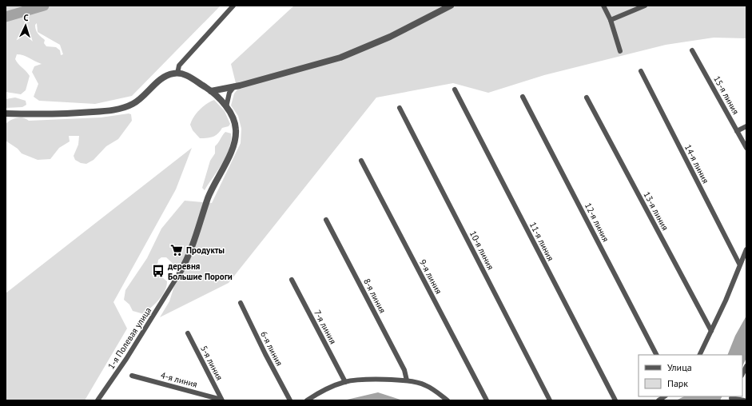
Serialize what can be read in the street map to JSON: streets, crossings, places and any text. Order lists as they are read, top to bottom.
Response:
{
  "streets": {
    "street": [
      "15-я линия",
      "14-я линия",
      "13-я линия",
      "12-я линия",
      "11-я линия",
      "10-я линия",
      "9-я линия",
      "8-я линия",
      "7-я линия",
      "1-я Полевая улица",
      "6-я линия",
      "5-я линия",
      "4-я линия"
    ]
  },
  "crossings": [
    ["5-я линия", "4-я линия"]
  ],
  "places": {
    "supermarket": ["Продукты"],
    "bus stop": ["деревня Большие Пороги"]
  },
  "legend": ["Улица", "Парк"],
  "north": "top"
}
